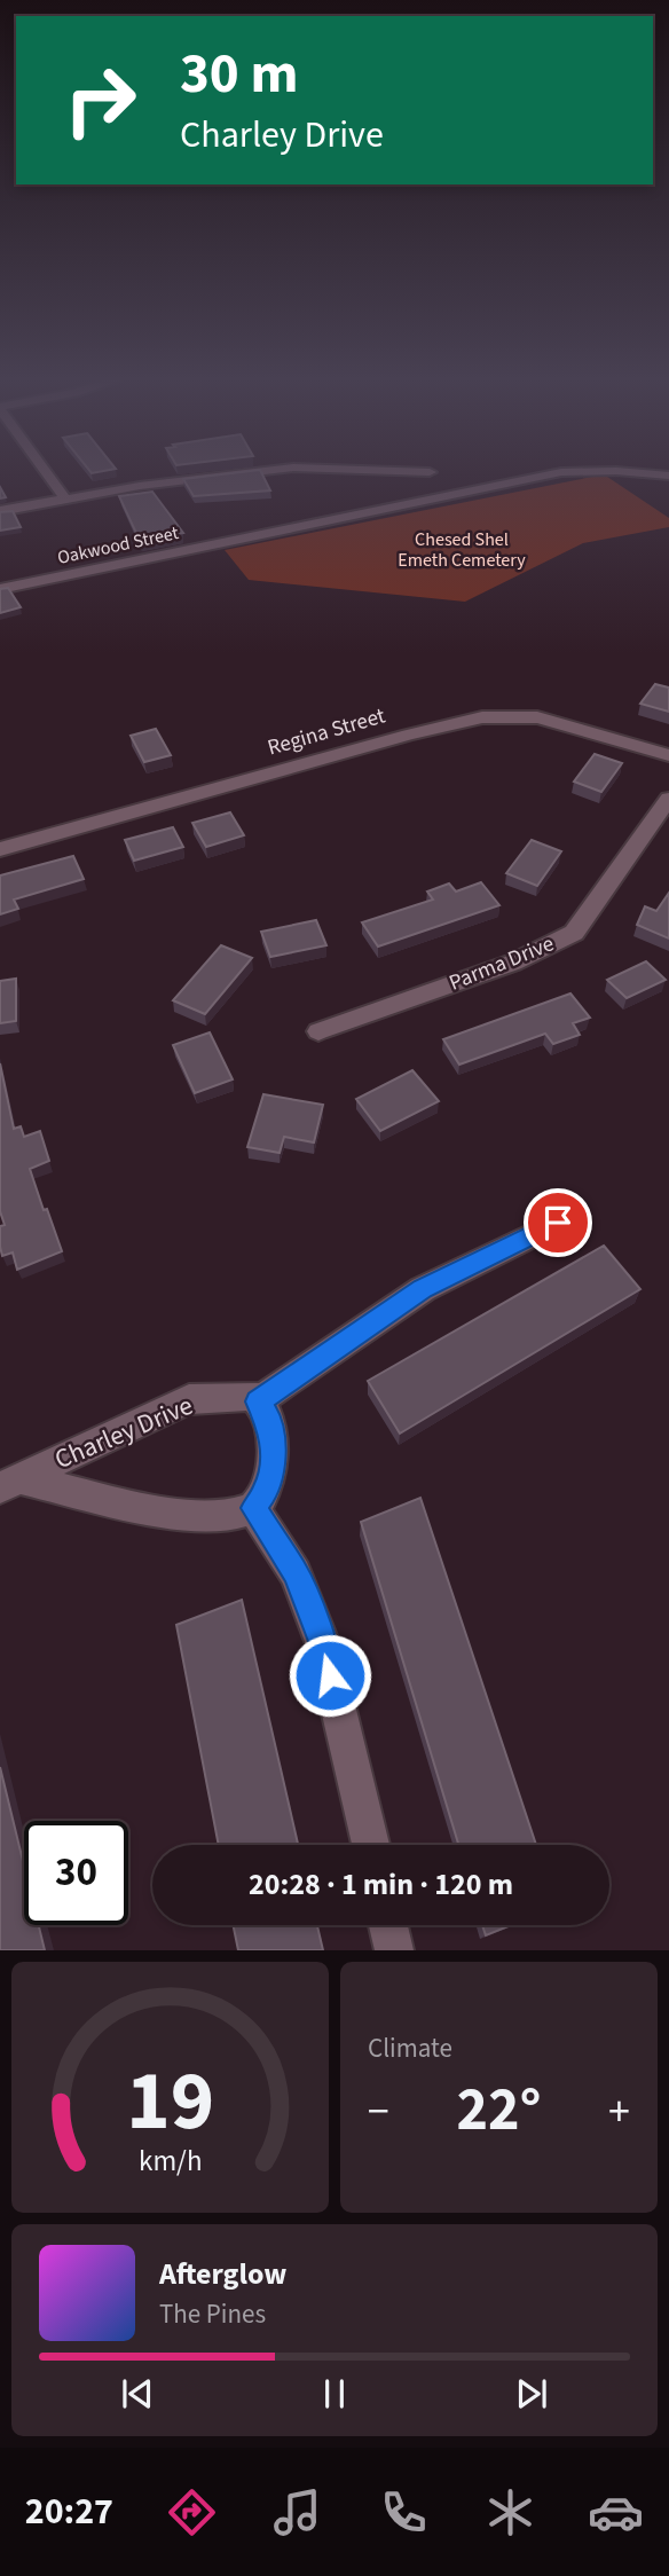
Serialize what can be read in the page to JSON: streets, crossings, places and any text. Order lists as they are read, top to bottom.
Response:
{
  "streets": {
    "street": [
      "Oakwood Street",
      "Regina Street",
      "Parma Drive",
      "Charley Drive"
    ]
  },
  "parks": ["Chesed Shel Emeth Cemetery"],
  "page": {
    "turn": ["30 m", "Charley Drive"],
    "limit": "30",
    "trip": "20:28 · 1 min · 120 m",
    "tile": "Climate",
    "heat": ["−", "22°", "+"],
    "song": ["Afterglow", "The Pines"],
    "tabs": "20:27",
    "gauge": ["19", "km/h"]
  }
}
